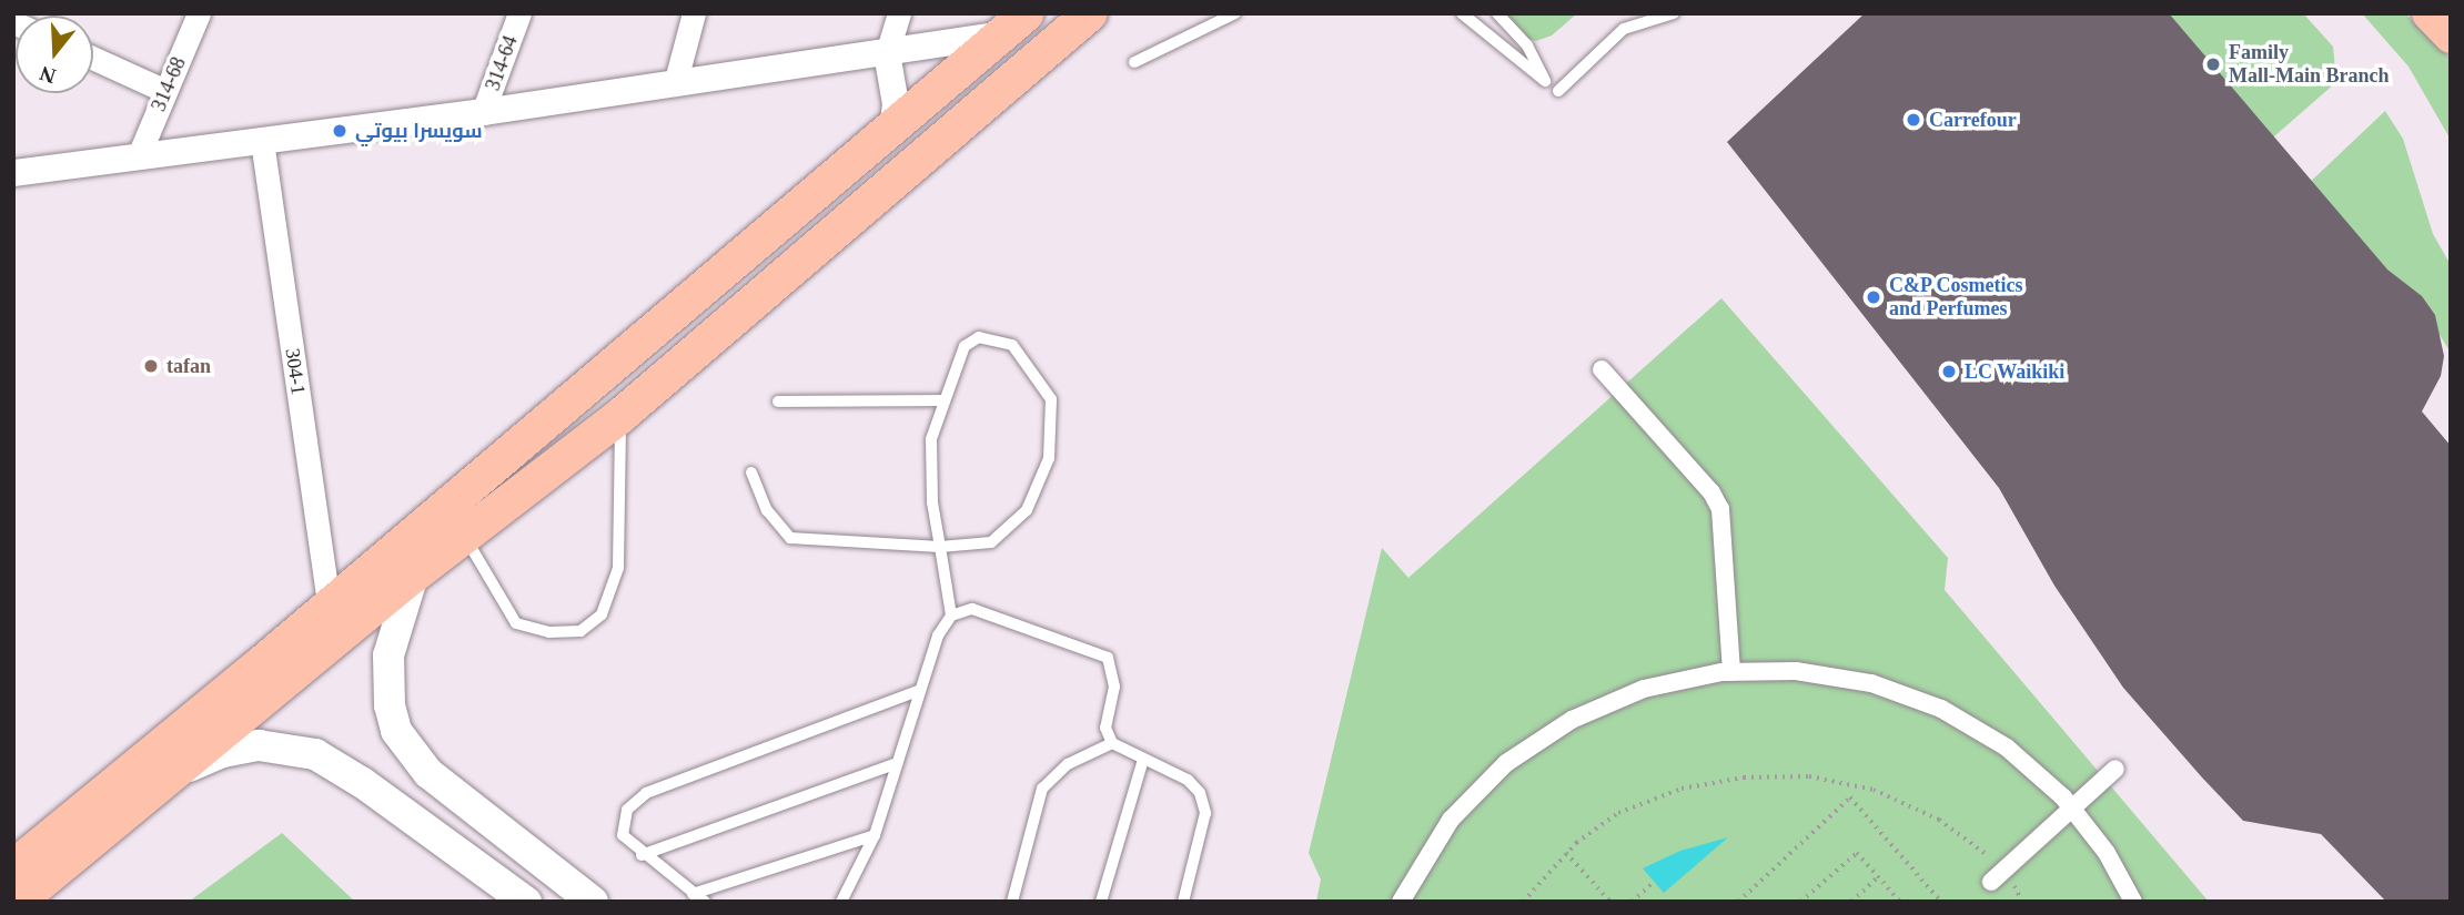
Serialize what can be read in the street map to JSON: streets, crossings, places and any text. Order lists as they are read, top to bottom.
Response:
{
  "streets": {
    "street": ["314-64", "314-68", "304-1"]
  },
  "places": [
    "Family Mall-Main Branch",
    "Carrefour",
    "سويسرا بيوتي",
    "C&P Cosmetics and Perfumes",
    "tafan",
    "LC Waikiki"
  ],
  "north": "bottom"
}
